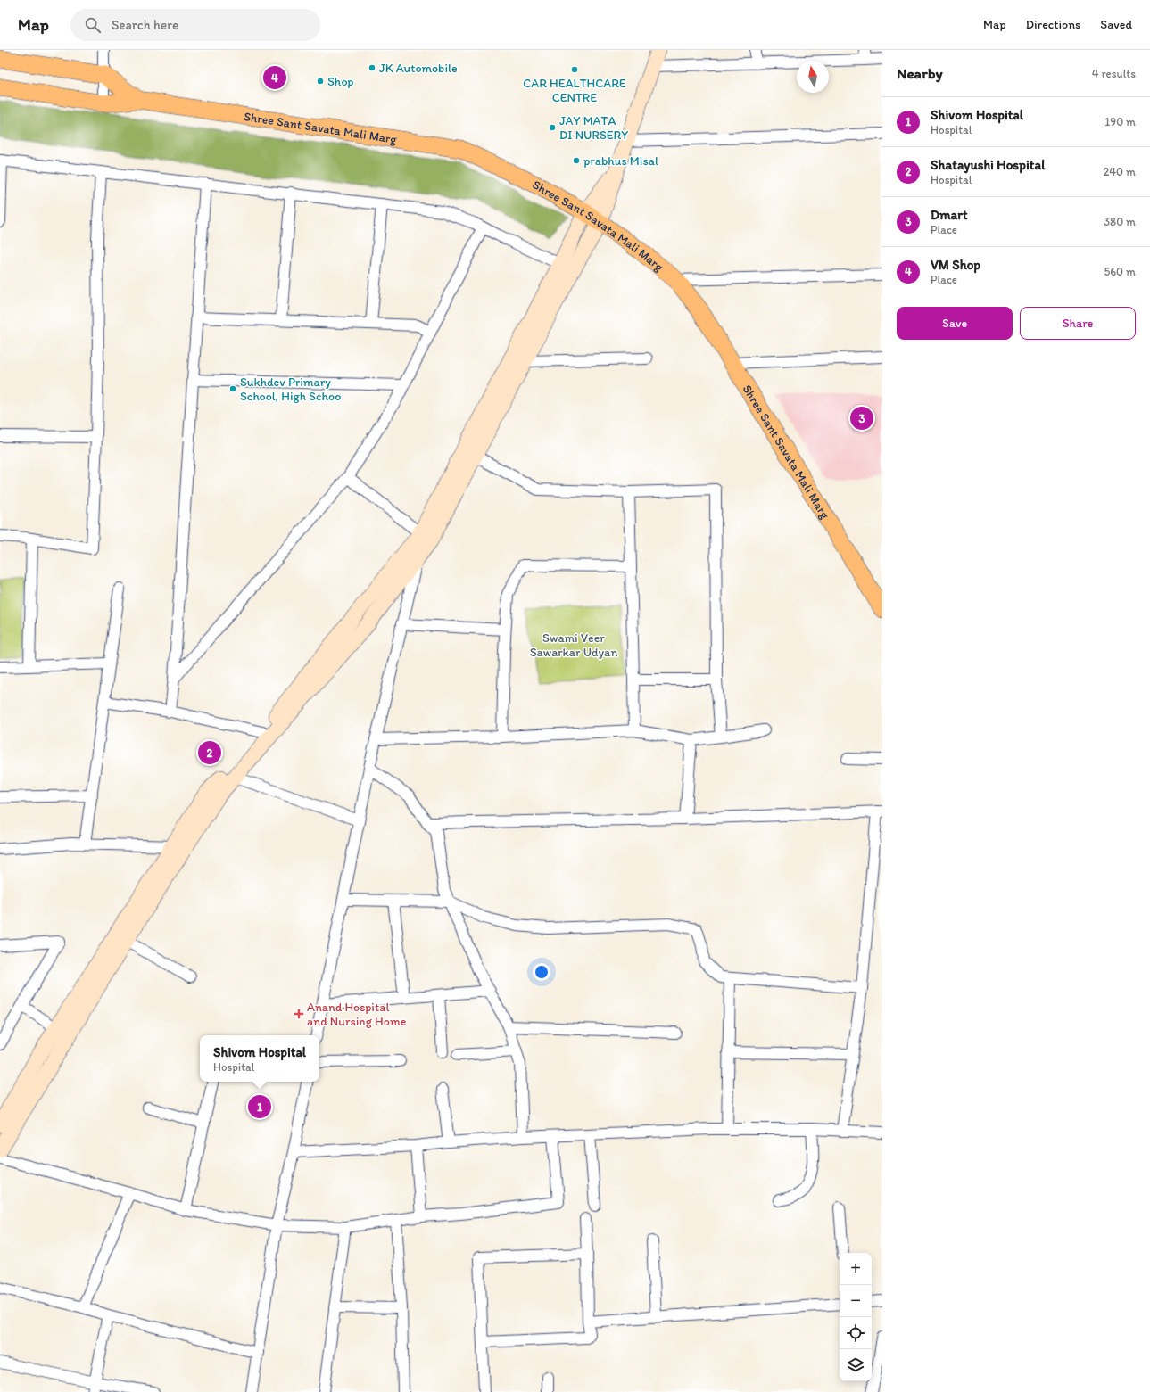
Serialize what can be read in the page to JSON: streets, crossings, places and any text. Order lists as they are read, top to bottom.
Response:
{
  "streets": {
    "main road": ["Shree Sant Savata Mali Marg"]
  },
  "parks": ["Swami Veer Sawarkar Udyan"],
  "places": {
    "other": [
      "JK Automobile",
      "CAR HEALTHCARE CENTRE",
      "Shop",
      "JAY MATA DI NURSERY",
      "prabhus Misal",
      "Sukhdev Primary School, High Schoo"
    ],
    "health": ["Anand Hospital and Nursing Home"]
  },
  "north": "top",
  "page": {
    "header": "Map",
    "search": "Search here",
    "nav": ["Map", "Directions", "Saved"],
    "heading": ["Nearby", "4 results"],
    "pins": [
      "4",
      "3",
      "2",
      "1"
    ],
    "list": [
      {
        "mark": "1",
        "name": "Shivom Hospital",
        "note": "Hospital",
        "value": "190 m"
      },
      {
        "mark": "2",
        "name": "Shatayushi Hospital",
        "note": "Hospital",
        "value": "240 m"
      },
      {
        "mark": "3",
        "name": "Dmart",
        "note": "Place",
        "value": "380 m"
      },
      {
        "mark": "4",
        "name": "VM Shop",
        "note": "Place",
        "value": "560 m"
      }
    ],
    "buttons": ["Save", "Share"],
    "popup": ["Shivom Hospital", "Hospital"],
    "map_buttons": ["+", "−"]
  }
}
